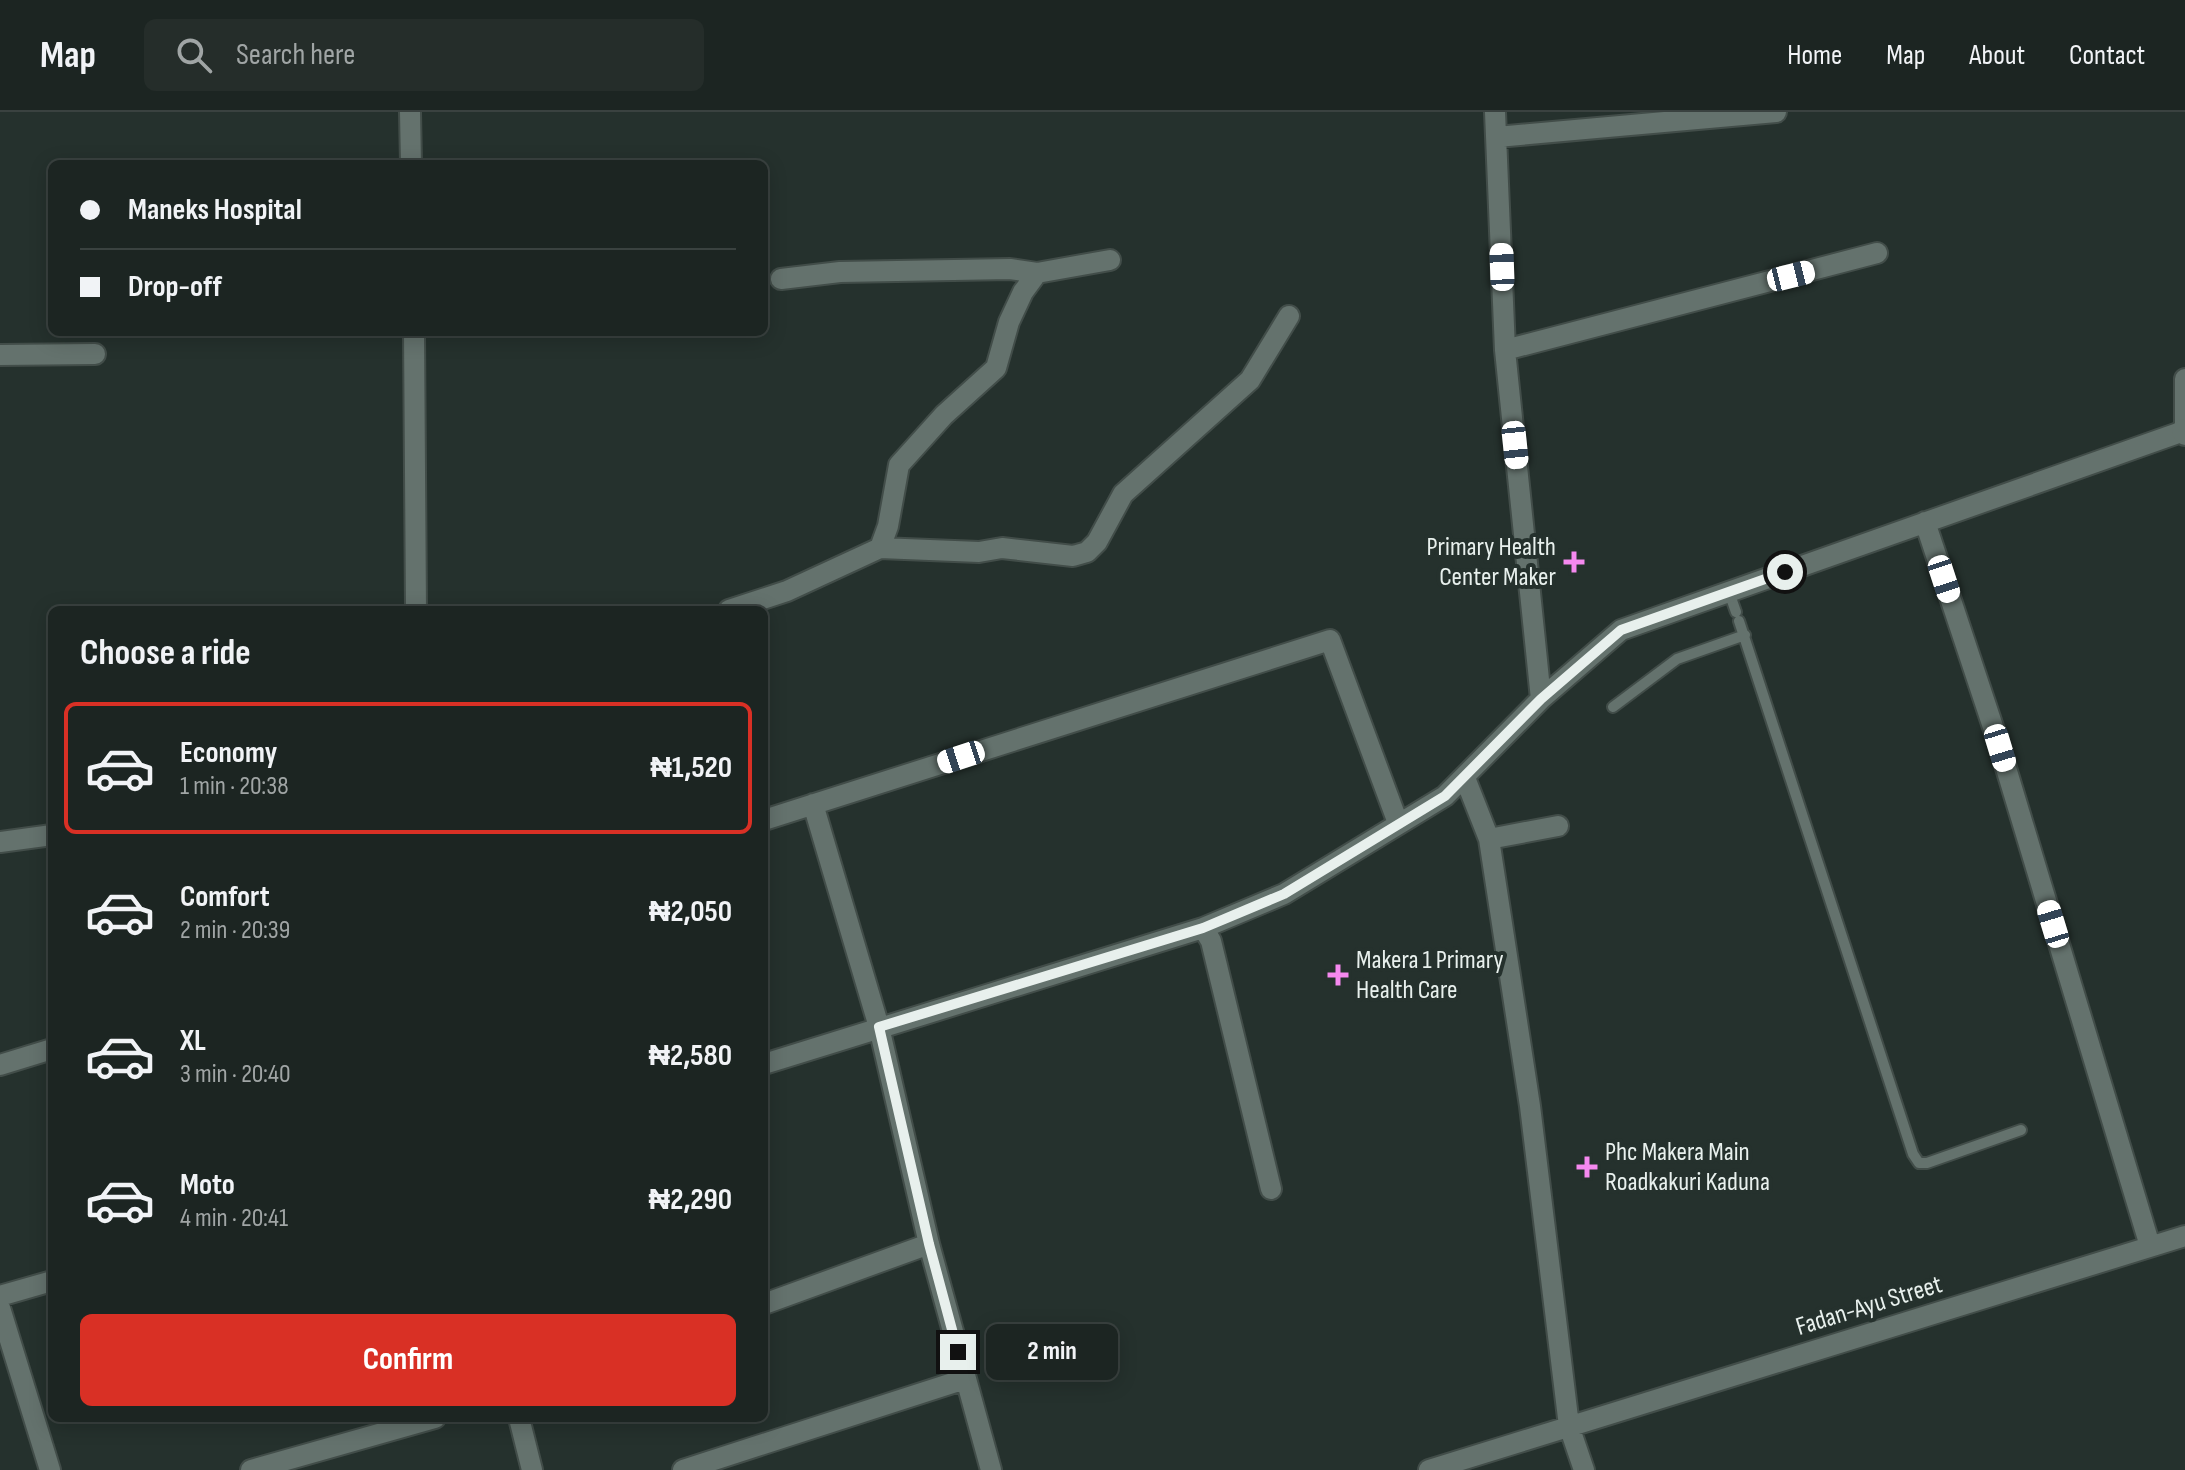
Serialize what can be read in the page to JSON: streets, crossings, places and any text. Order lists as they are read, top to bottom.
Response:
{
  "streets": {
    "street": ["Fadan-Ayu Street"]
  },
  "places": {
    "health": ["Primary Health Center Maker", "Makera 1 Primary Health Care", "Phc Makera Main Roadkakuri Kaduna"]
  },
  "page": {
    "header": "Map",
    "search": "Search here",
    "nav": [
      "Home",
      "Map",
      "About",
      "Contact"
    ],
    "banner": ["Maneks Hospital", "Drop-off"],
    "heading": "Choose a ride",
    "list": [
      {
        "name": "Economy",
        "note": "1 min · 20:38",
        "value": "₦1,520"
      },
      {
        "name": "Comfort",
        "note": "2 min · 20:39",
        "value": "₦2,050"
      },
      {
        "name": "XL",
        "note": "3 min · 20:40",
        "value": "₦2,580"
      },
      {
        "name": "Moto",
        "note": "4 min · 20:41",
        "value": "₦2,290"
      }
    ],
    "buttons": "Confirm",
    "bubble": "2 min"
  }
}
